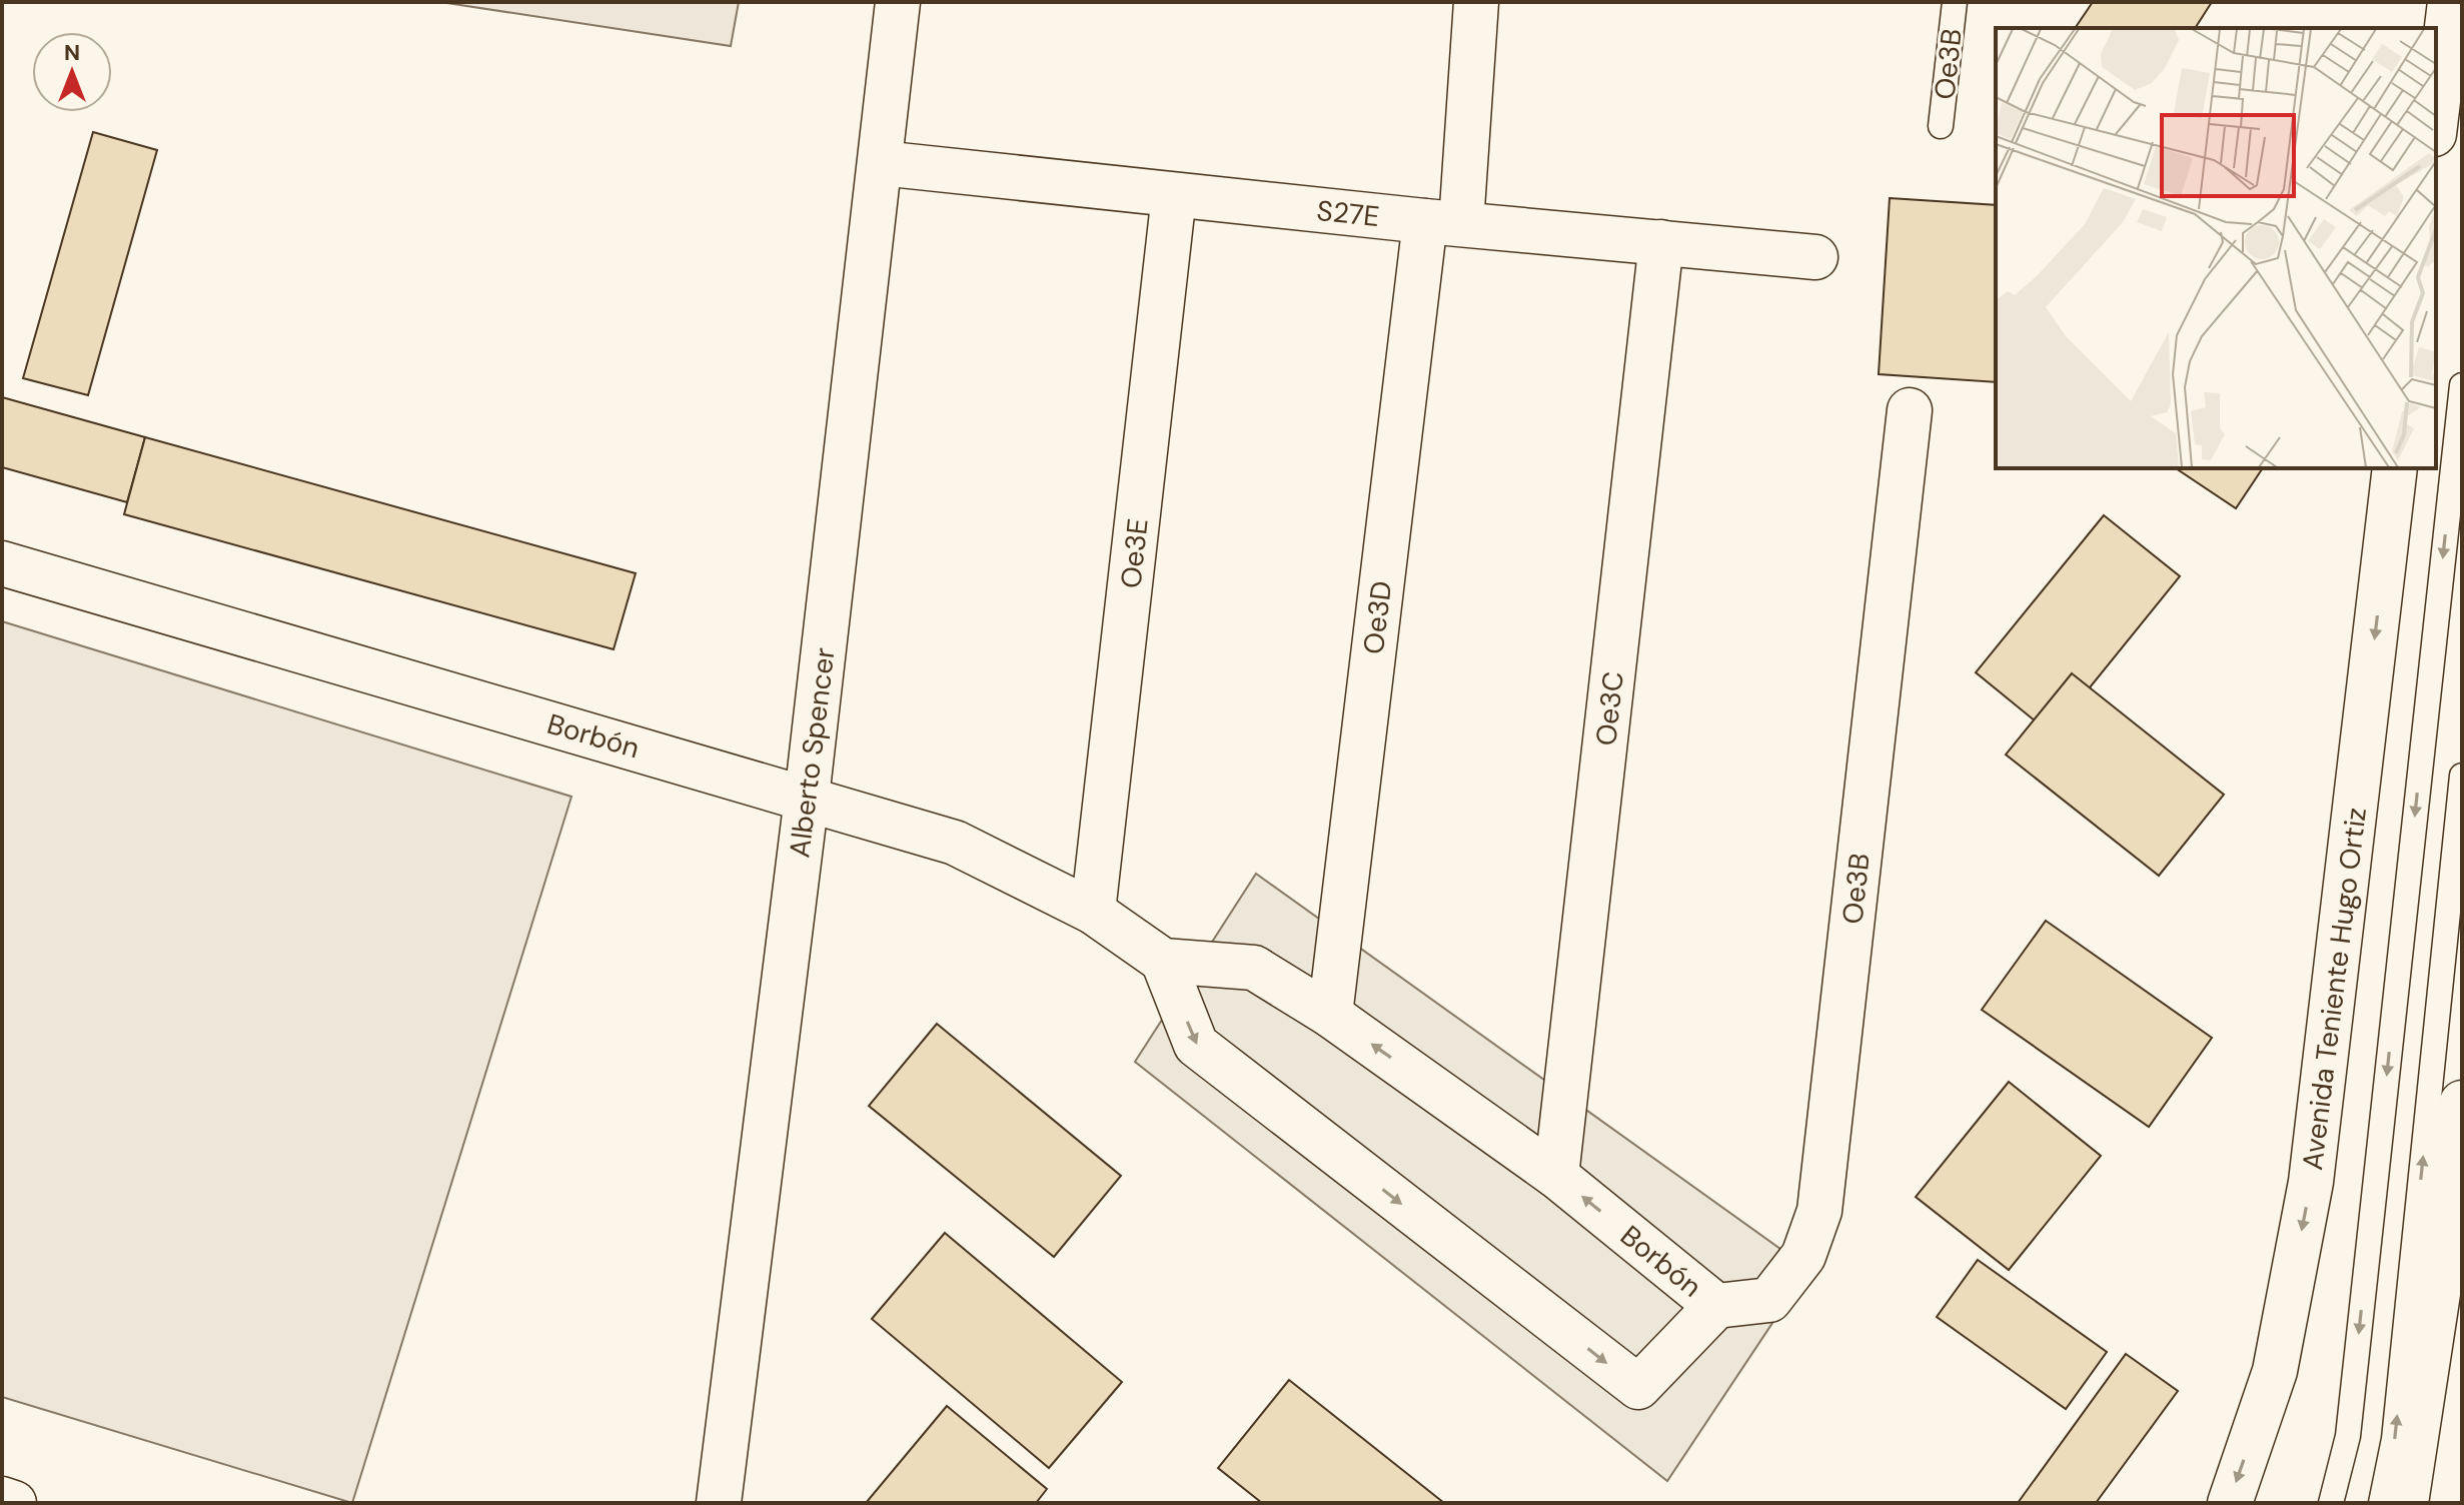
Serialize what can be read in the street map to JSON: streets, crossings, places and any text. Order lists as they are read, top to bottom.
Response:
{
  "streets": {
    "street": [
      "Oe3B",
      "S27E",
      "Oe3E",
      "Oe3D",
      "Oe3C",
      "Borbón",
      "Alberto Spencer",
      "Avenida Teniente Hugo Ortiz"
    ]
  },
  "crossings": [
    ["Oe3B", "Borbón"],
    ["S27E", "Oe3E"],
    ["S27E", "Oe3D"],
    ["S27E", "Oe3C"],
    ["S27E", "Alberto Spencer"],
    ["Oe3E", "Borbón"],
    ["Oe3D", "Borbón"],
    ["Oe3C", "Borbón"],
    ["Borbón", "Alberto Spencer"]
  ],
  "north": "top"
}
